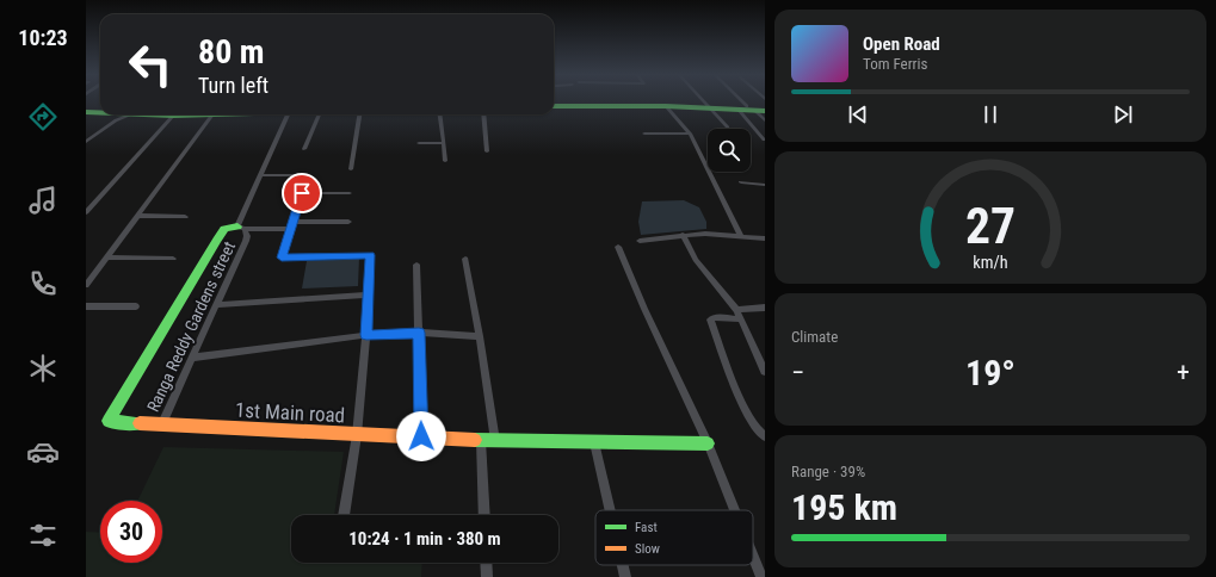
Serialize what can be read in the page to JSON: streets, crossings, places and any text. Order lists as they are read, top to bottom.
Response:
{
  "streets": {
    "main road": ["1st Main road"],
    "street": ["Ranga Reddy Gardens street"]
  },
  "crossings": [
    ["Ranga Reddy Gardens street", "1st Main road"]
  ],
  "legend": ["Fast", "Slow"],
  "page": {
    "tabs": "10:23",
    "turn": ["80 m", "Turn left"],
    "song": ["Open Road", "Tom Ferris"],
    "tile": [
      "Climate",
      ["Range · 39%", "195 km"]
    ],
    "heat": ["−", "19°", "+"],
    "limit": "30",
    "trip": "10:24 · 1 min · 380 m",
    "gauge": ["27", "km/h"]
  }
}
